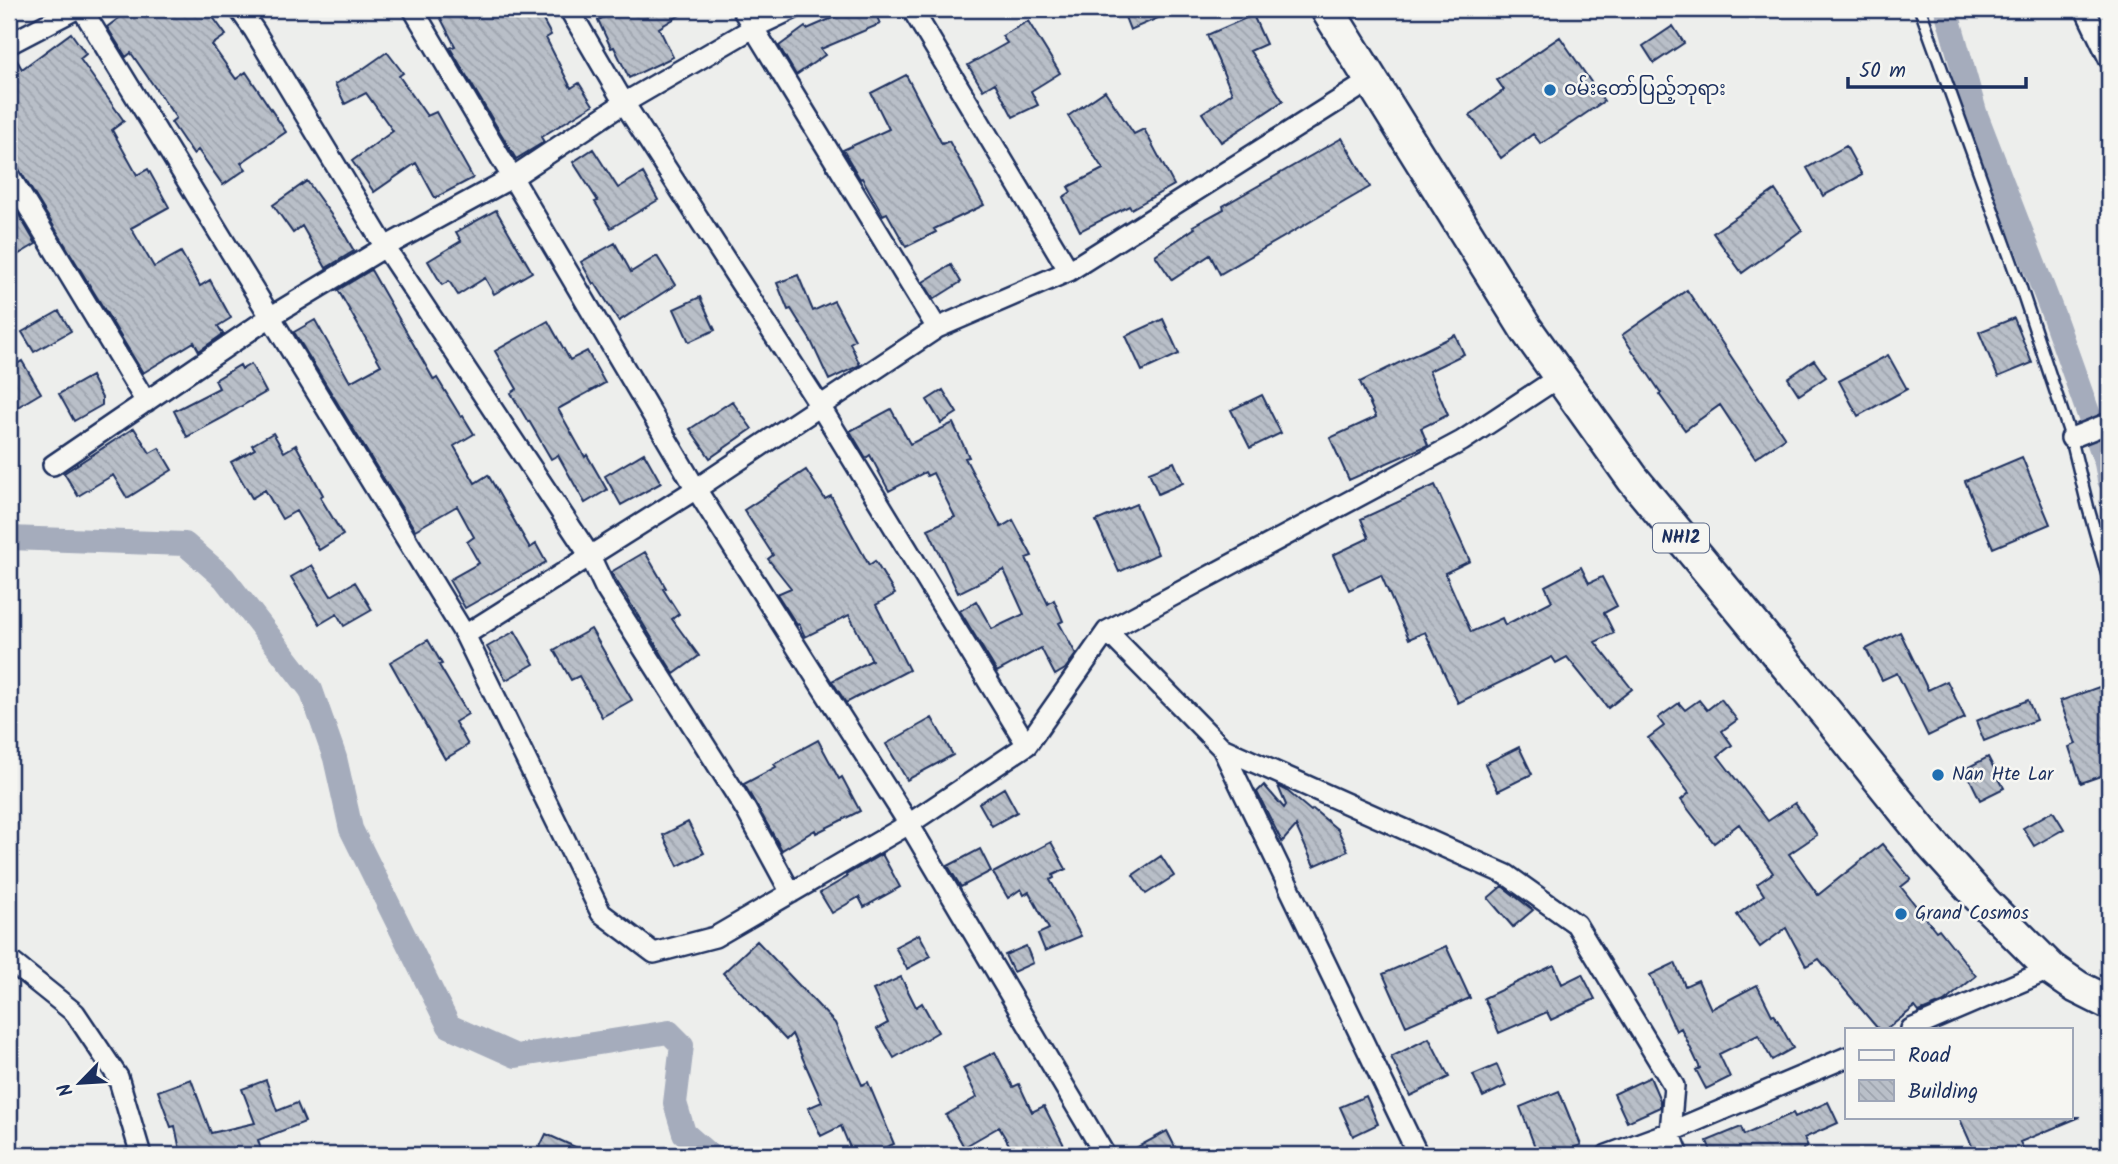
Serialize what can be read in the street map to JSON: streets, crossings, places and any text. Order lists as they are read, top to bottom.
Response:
{
  "streets": {
    "highway": ["NH12"]
  },
  "places": ["ဝမ်းတော်ပြည့်ဘုရား", "Nan Hte Lar", "Grand Cosmos"],
  "legend": ["Road", "Building"],
  "scale_bar": "50 m",
  "north": "bottom left"
}
